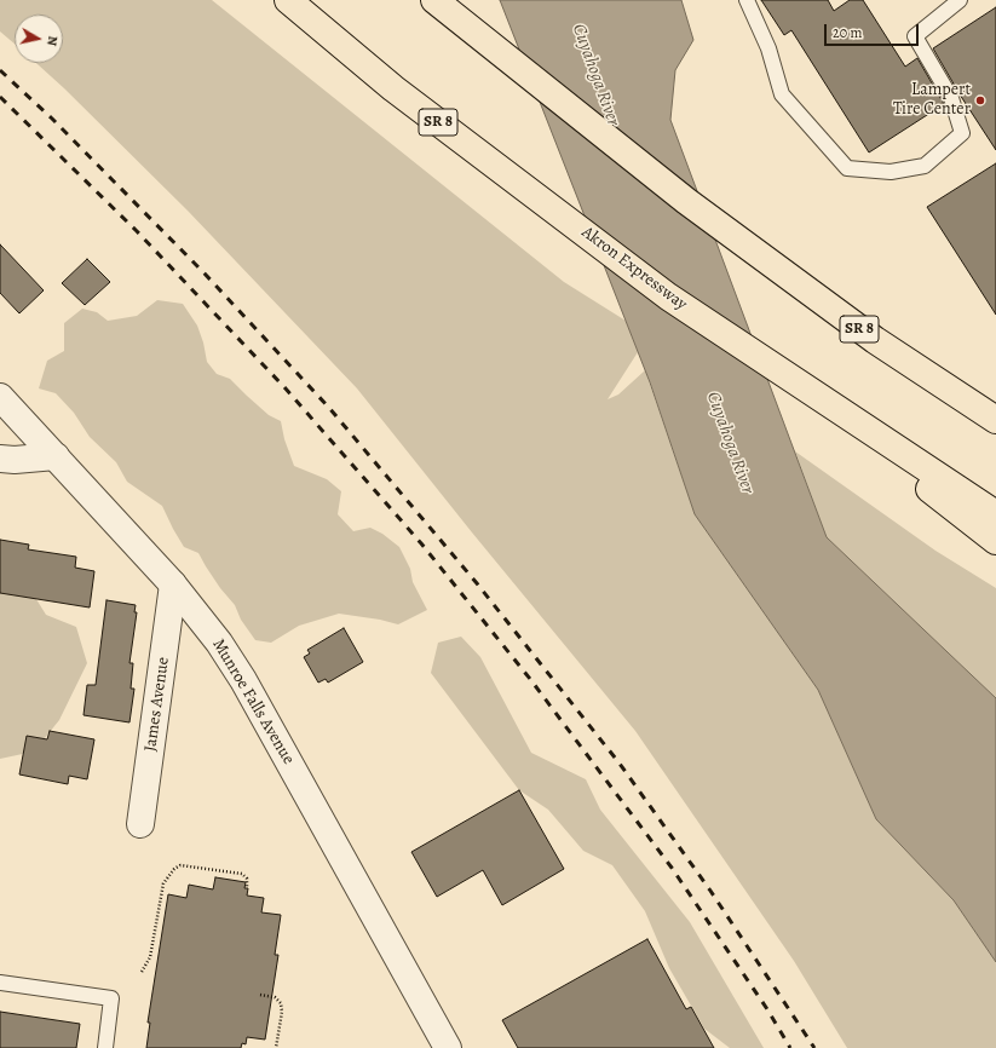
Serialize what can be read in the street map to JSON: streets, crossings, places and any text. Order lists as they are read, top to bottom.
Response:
{
  "streets": {
    "highway": ["SR 8", "Akron Expressway"],
    "street": ["Munroe Falls Avenue", "James Avenue"]
  },
  "crossings": [
    ["Munroe Falls Avenue", "James Avenue"]
  ],
  "water": ["Cuyahoga River"],
  "places": ["Lampert Tire Center"],
  "scale_bar": "20 m",
  "north": "right"
}
